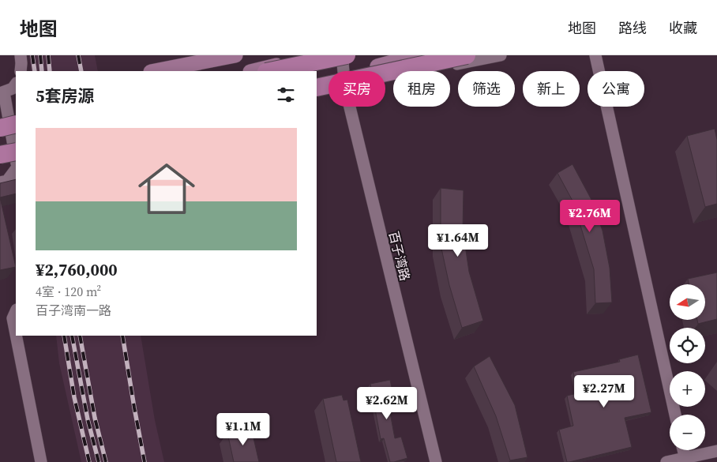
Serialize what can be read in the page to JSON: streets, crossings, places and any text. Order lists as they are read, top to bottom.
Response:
{
  "streets": {
    "street": ["百子湾路"]
  },
  "north": "left",
  "page": {
    "header": "地图",
    "nav": ["地图", "路线", "收藏"],
    "chip": [
      "买房",
      "租房",
      "筛选",
      "新上",
      "公寓"
    ],
    "heading": "5套房源",
    "list": [
      {
        "name": "¥2,760,000",
        "note": "4室 · 120 m² · 百子湾南一路"
      }
    ],
    "price": [
      "¥2.76M",
      "¥1.64M",
      "¥2.27M",
      "¥2.62M",
      "¥1.1M"
    ],
    "map_buttons": ["+", "−"]
  }
}
